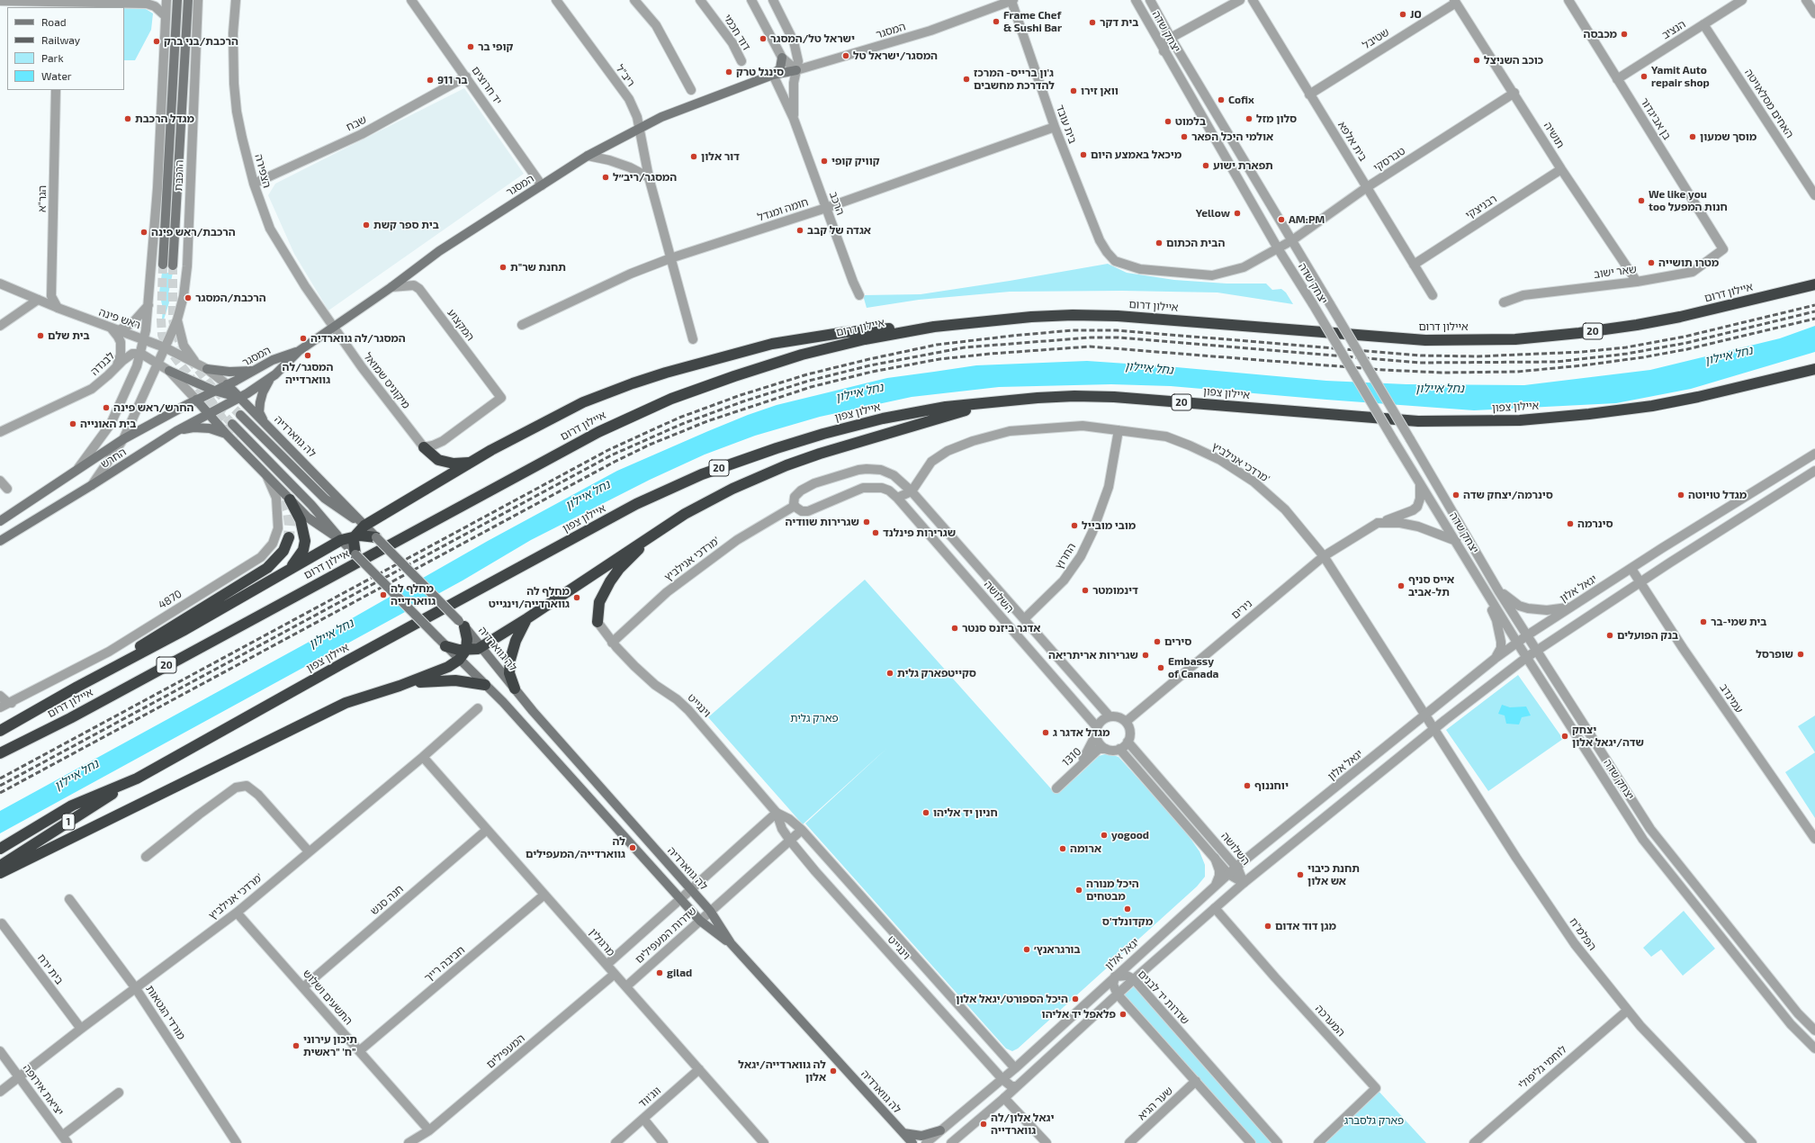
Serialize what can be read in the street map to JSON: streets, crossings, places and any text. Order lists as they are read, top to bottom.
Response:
{
  "streets": {
    "highway": [
      "איילון דרום",
      "20",
      "איילון צפון",
      "1"
    ],
    "main road": ["המסגר", "לה גווארדיה", "החרש"],
    "street": [
      "הנציב",
      "יצחק שדה",
      "דוד חכמי",
      "שטיבל",
      "ריב\"ל",
      "יד חרוצים",
      "האחים מסלאויטה",
      "בן אביגדור",
      "שבח",
      "בית עובד",
      "תושיה",
      "בית אלפא",
      "טברסקי",
      "הצפירה",
      "הרכבת",
      "הגר\"א",
      "הרכב",
      "רבניצקי",
      "חומה ומגדל",
      "שאר ישוב",
      "ראש פינה",
      "המקצוע",
      "לבנדה",
      "מיקוניס שמואל",
      "מרדכי אנילביץ'",
      "החרוץ",
      "יגאל אלון",
      "השלושה",
      "4870",
      "נירים",
      "עמינדב",
      "וינגייט",
      "1310",
      "חנה סנש",
      "הפלמ\"ח",
      "שדרות המעפילים",
      "מרגולין",
      "חביבה רייך",
      "בית ירח",
      "התשעים ושלוש",
      "שדרות יד לבנים",
      "מורדי הגטאות",
      "המערכה",
      "המעפילים",
      "לוחמי גליפולי",
      "יציאת אירופה",
      "ווג'ווד",
      "שער הגיא"
    ]
  },
  "crossings": [
    ["הנציב", "האחים מסלאויטה"],
    ["הנציב", "בן אביגדור"],
    ["המסגר", "ריב\"ל"],
    ["המסגר", "יד חרוצים"],
    ["המסגר", "בית עובד"],
    ["המסגר", "הצפירה"],
    ["המסגר", "הרכב"],
    ["המסגר", "ראש פינה"],
    ["המסגר", "המקצוע"],
    ["המסגר", "מיקוניס שמואל"],
    ["המסגר", "לה גווארדיה"],
    ["המסגר", "החרש"],
    ["יצחק שדה", "בית עובד"],
    ["יצחק שדה", "טברסקי"],
    ["יצחק שדה", "יגאל אלון"],
    ["יצחק שדה", "נירים"],
    ["שטיבל", "תושיה"],
    ["שטיבל", "בית אלפא"],
    ["ריב\"ל", "חומה ומגדל"],
    ["יד חרוצים", "שבח"],
    ["בן אביגדור", "שאר ישוב"],
    ["שבח", "הצפירה"],
    ["בית עובד", "טברסקי"],
    ["בית עובד", "חומה ומגדל"],
    ["תושיה", "טברסקי"],
    ["תושיה", "רבניצקי"],
    ["תושיה", "שאר ישוב"],
    ["בית אלפא", "טברסקי"],
    ["בית אלפא", "רבניצקי"],
    ["הצפירה", "מיקוניס שמואל"],
    ["הרכבת", "ראש פינה"],
    ["הרכבת", "לבנדה"],
    ["הרכבת", "החרש"],
    ["הגר\"א", "ראש פינה"],
    ["הרכב", "חומה ומגדל"],
    ["ראש פינה", "לה גווארדיה"],
    ["ראש פינה", "החרש"],
    ["המקצוע", "מיקוניס שמואל"],
    ["איילון צפון", "1"],
    ["לה גווארדיה", "החרש"],
    ["לה גווארדיה", "4870"],
    ["לה גווארדיה", "שדרות המעפילים"],
    ["מרדכי אנילביץ'", "החרוץ"],
    ["מרדכי אנילביץ'", "יגאל אלון"],
    ["מרדכי אנילביץ'", "השלושה"],
    ["מרדכי אנילביץ'", "נירים"],
    ["מרדכי אנילביץ'", "וינגייט"],
    ["מרדכי אנילביץ'", "הפלמ\"ח"],
    ["מרדכי אנילביץ'", "מרגולין"],
    ["מרדכי אנילביץ'", "בית ירח"],
    ["מרדכי אנילביץ'", "התשעים ושלוש"],
    ["מרדכי אנילביץ'", "מורדי הגטאות"],
    ["מרדכי אנילביץ'", "יציאת אירופה"],
    ["החרוץ", "השלושה"],
    ["יגאל אלון", "השלושה"],
    ["יגאל אלון", "עמינדב"],
    ["יגאל אלון", "וינגייט"],
    ["יגאל אלון", "הפלמ\"ח"],
    ["יגאל אלון", "שדרות יד לבנים"],
    ["השלושה", "נירים"],
    ["השלושה", "1310"],
    ["נירים", "1310"],
    ["וינגייט", "שדרות המעפילים"],
    ["חנה סנש", "מרגולין"],
    ["חנה סנש", "התשעים ושלוש"],
    ["הפלמ\"ח", "לוחמי גליפולי"],
    ["שדרות המעפילים", "מרגולין"],
    ["מרגולין", "חביבה רייך"],
    ["מרגולין", "המעפילים"],
    ["מרגולין", "ווג'ווד"],
    ["חביבה רייך", "התשעים ושלוש"],
    ["התשעים ושלוש", "המעפילים"]
  ],
  "water": ["נחל איילון"],
  "parks": ["פארק גלית", "פארק גלסברג"],
  "places": [
    "JO",
    "Frame Chef & Sushi Bar",
    "בית דקר",
    "מכבסה",
    "ישראל טל/המסגר",
    "הרכבת/בני ברק",
    "קופי בר",
    "המסגר/ישראל טל",
    "כוכב השניצל",
    "סינגל טרק",
    "Yamit Auto repair shop",
    "ג'ון ברייס- המרכז להדרכת מחשבים",
    "בר 911",
    "וואן זירו",
    "Cofix",
    "מגדל הרכבת",
    "סלון מזל",
    "בלמוט",
    "אולמי היכל הפאר",
    "מוסך שמעון",
    "מיכאל באמצע היום",
    "דור אלון",
    "קוויק קופי",
    "תפארת ישוע",
    "המסגר/ריב״ל",
    "We like you too חנות המפעל",
    "Yellow",
    "AM:PM",
    "בית ספר קשת",
    "אגדה של קבב",
    "הרכבת/ראש פינה",
    "הבית הכתום",
    "מטרו תושייה",
    "תחנת שר\"ת",
    "הרכבת/המסגר",
    "בית שלם",
    "המסגר/לה גווארדיה",
    "המסגר/לה גווארדייה",
    "החרש/ראש פינה",
    "בית האונייה",
    "סינרמה/יצחק שדה",
    "מגדל טויוטה",
    "שגרירות שוודיה",
    "סינרמה",
    "מובי מובייל",
    "שגרירות פינלנד",
    "אייס סניף תל-אביב",
    "דינמומטר",
    "מחלף לה גווארדייה",
    "מחלף לה גווארדייה/וינגייט",
    "בית שמי-בר",
    "אדגר ביזנס סנטר",
    "בנק הפועלים",
    "סירים",
    "שופרסל",
    "שגרירות אריתריאה",
    "Embassy of Canada",
    "סקייטפארק גלית",
    "מגדל אדגר ג",
    "יצחק שדה/יגאל אלון",
    "יוחננוף",
    "חניון יד אליהו",
    "yogood",
    "לה גווארדייה/המעפילים",
    "ארומה",
    "תחנת כיבוי אש אלון",
    "היכל מנורה מבטחים",
    "מקדונלד'ס",
    "מגן דוד אדום",
    "בורגראנץ׳",
    "gilad",
    "היכל הספורט/יגאל אלון",
    "פלאפל יד אליהו",
    "תיכון עירוני ח' \"ראשית\"",
    "לה גווארדייה/יגאל אלון",
    "יגאל אלון/לה גווארדייה"
  ],
  "legend": [
    "Road",
    "Railway",
    "Park",
    "Water"
  ]
}
